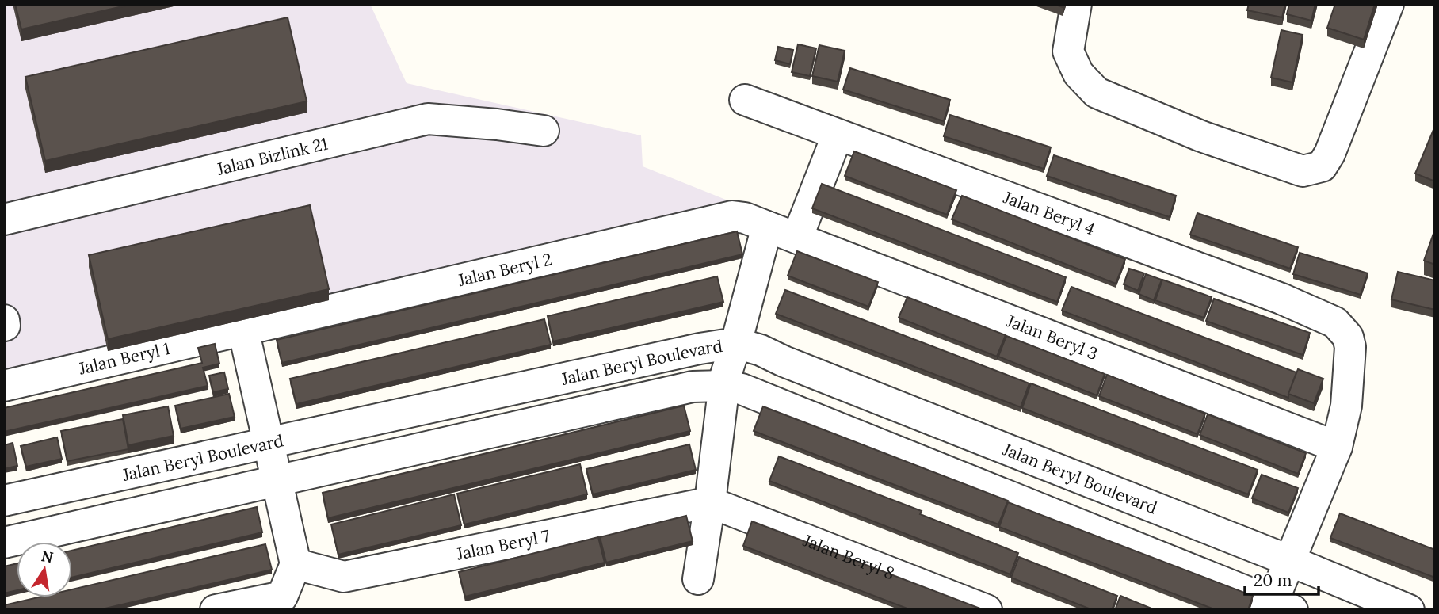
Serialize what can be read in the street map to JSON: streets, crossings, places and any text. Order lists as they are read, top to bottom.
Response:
{
  "streets": {
    "street": [
      "Jalan Bizlink 21",
      "Jalan Beryl 4",
      "Jalan Beryl 2",
      "Jalan Beryl 3",
      "Jalan Beryl 1",
      "Jalan Beryl Boulevard",
      "Jalan Beryl 7",
      "Jalan Beryl 8"
    ]
  },
  "crossings": [
    ["Jalan Beryl 4", "Jalan Beryl 3"],
    ["Jalan Beryl 2", "Jalan Beryl 3"],
    ["Jalan Beryl 2", "Jalan Beryl 1"],
    ["Jalan Beryl 7", "Jalan Beryl 8"]
  ],
  "scale_bar": "20 m",
  "north": "top"
}
